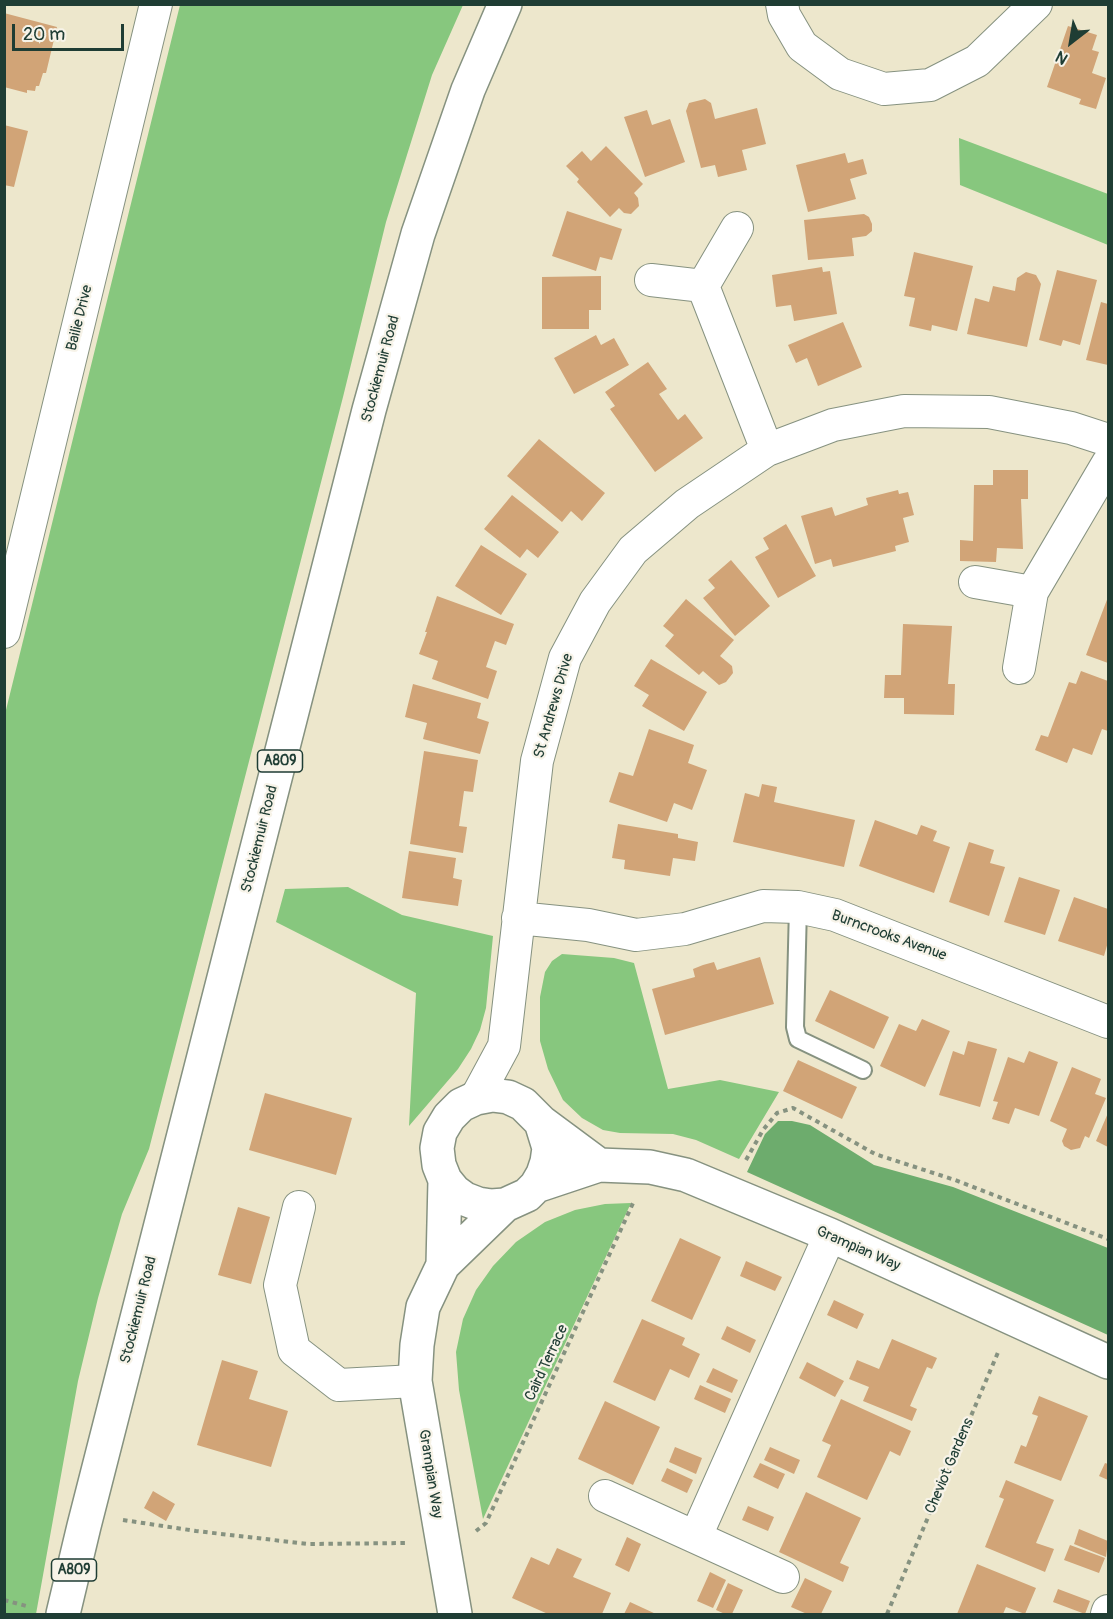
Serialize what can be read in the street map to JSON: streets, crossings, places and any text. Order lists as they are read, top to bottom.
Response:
{
  "streets": {
    "main road": ["Stockiemuir Road", "A809", "Grampian Way"],
    "street": ["Bailie Drive", "St Andrews Drive", "Burncrooks Avenue"],
    "path": ["Caird Terrace", "Cheviot Gardens"]
  },
  "crossings": [
    ["St Andrews Drive", "Burncrooks Avenue"],
    ["St Andrews Drive", "Grampian Way"],
    ["Grampian Way", "Caird Terrace"],
    ["Grampian Way", "Cheviot Gardens"]
  ],
  "scale_bar": "20 m",
  "north": "bottom left"
}
